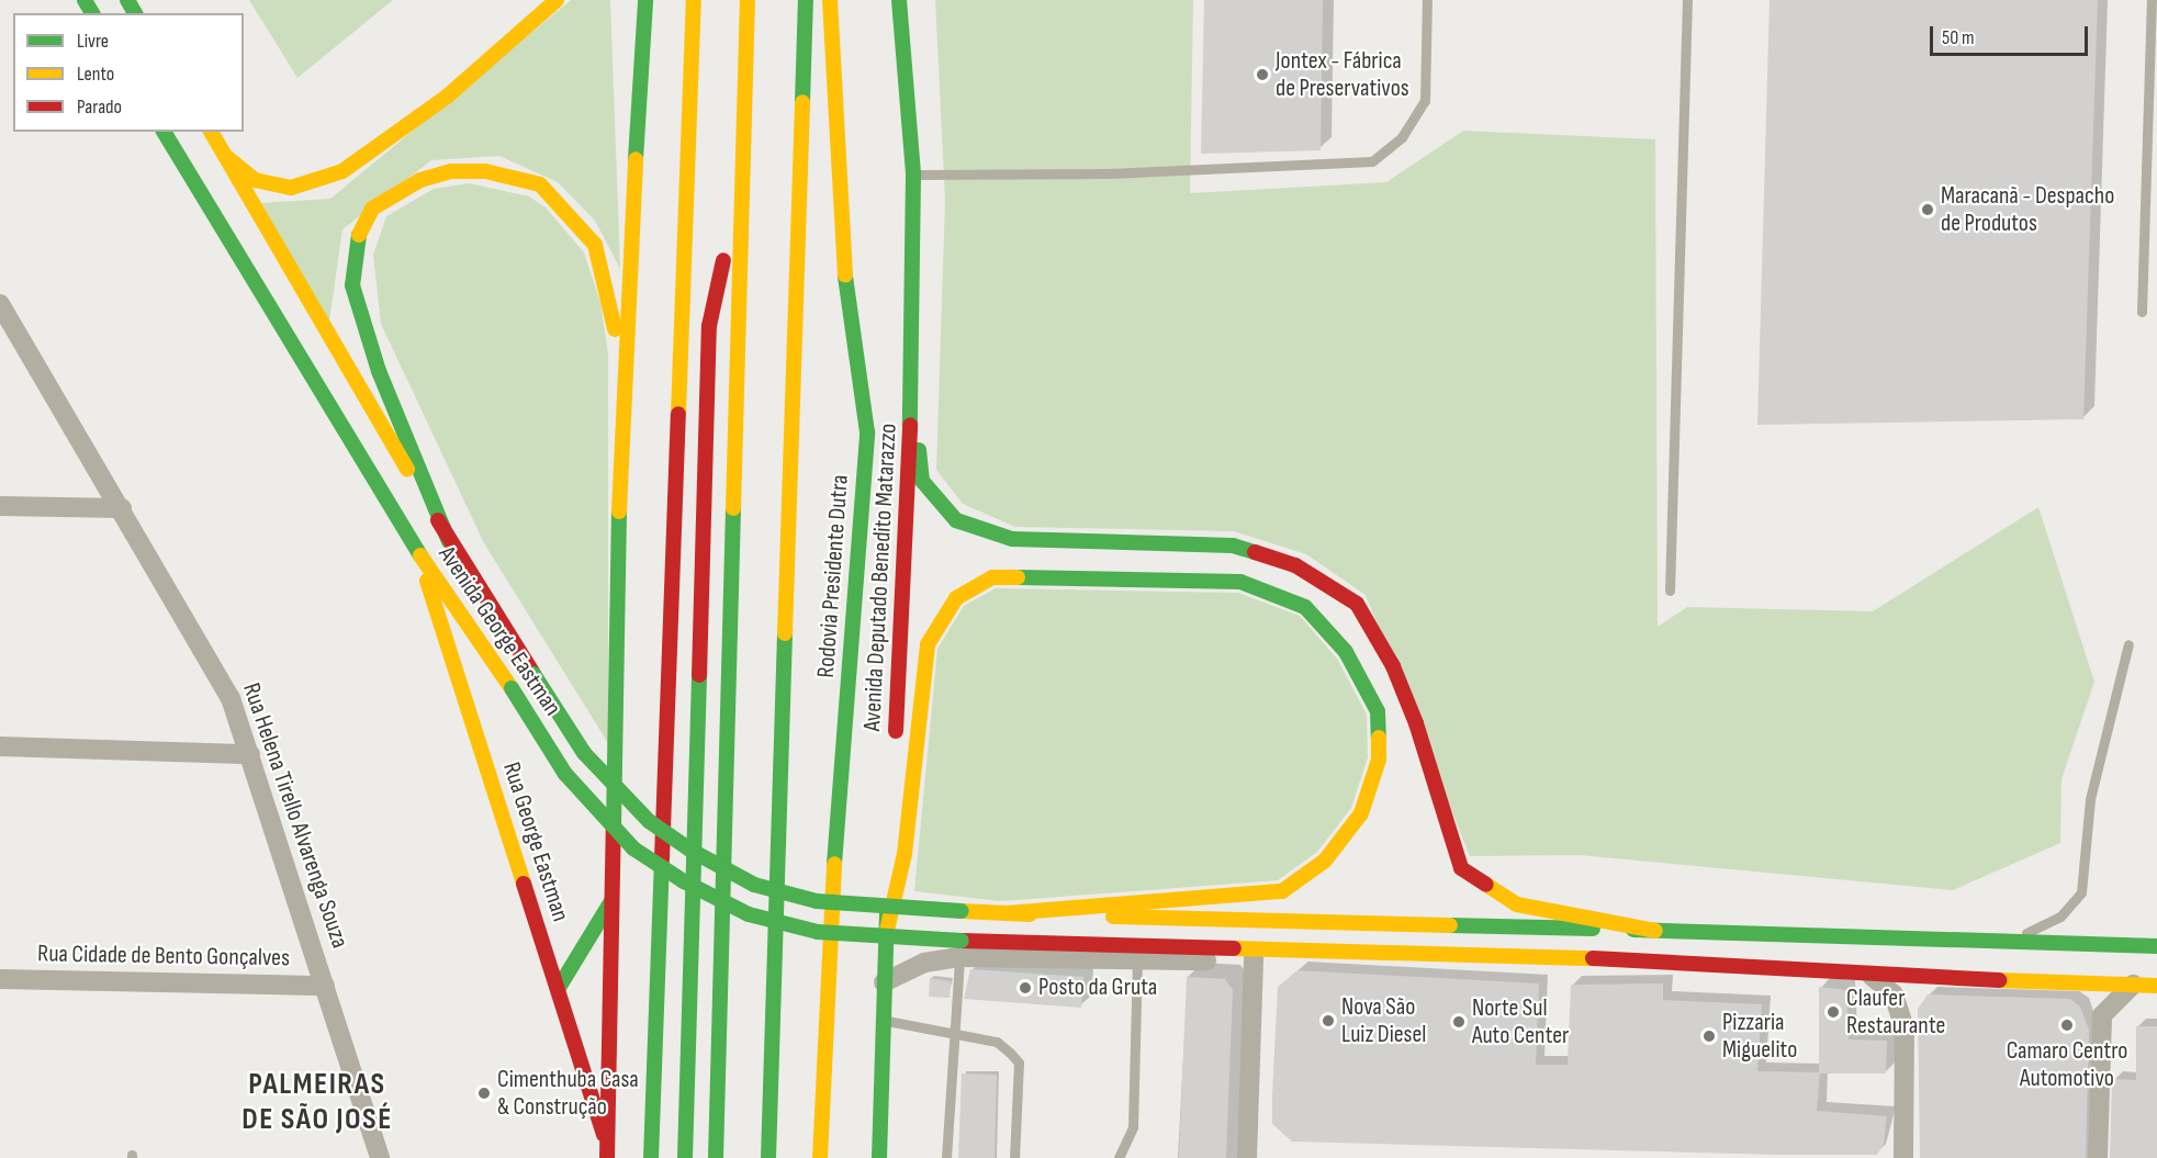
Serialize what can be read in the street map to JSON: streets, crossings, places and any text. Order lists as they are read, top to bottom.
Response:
{
  "streets": {
    "main road": [
      "Rodovia Presidente Dutra",
      "Avenida Deputado Benedito Matarazzo",
      "Avenida George Eastman",
      "Rua George Eastman"
    ],
    "street": ["Rua Helena Tirello Alvarenga Souza", "Rua Cidade de Bento Gonçalves"]
  },
  "crossings": [
    ["Avenida George Eastman", "Rua George Eastman"],
    ["Rua Helena Tirello Alvarenga Souza", "Rua Cidade de Bento Gonçalves"]
  ],
  "districts": ["PALMEIRAS DE SÃO JOSÉ"],
  "places": [
    "Jontex - Fábrica de Preservativos",
    "Maracanã - Despacho de Produtos",
    "Posto da Gruta",
    "Claufer Restaurante",
    "Nova São Luiz Diesel",
    "Norte Sul Auto Center",
    "Camaro Centro Automotivo",
    "Pizzaria Miguelito",
    "Cimenthuba Casa & Construção"
  ],
  "legend": ["Livre", "Lento", "Parado"],
  "scale_bar": "50 m"
}
